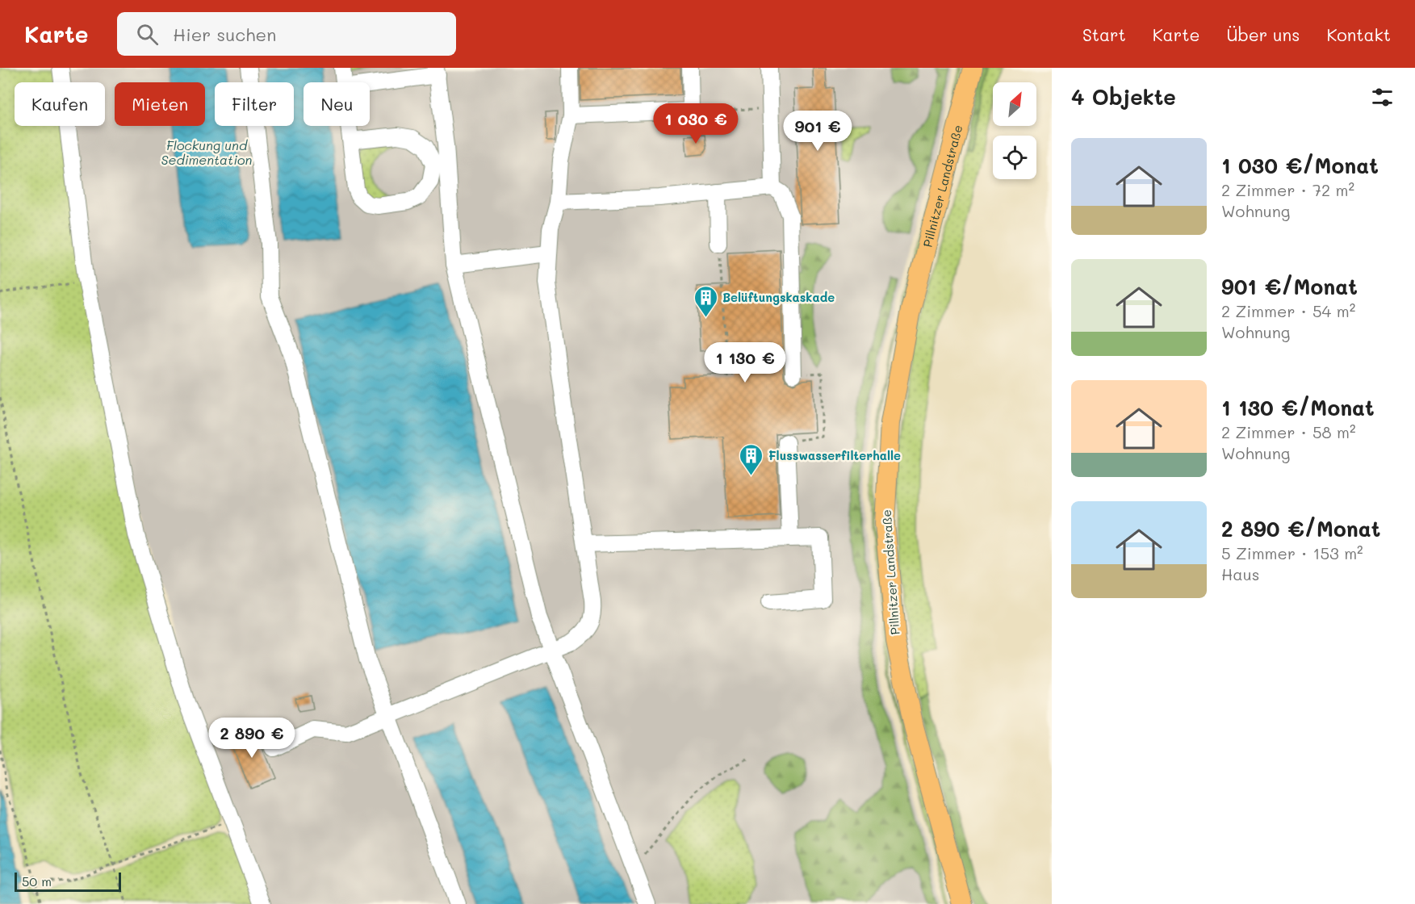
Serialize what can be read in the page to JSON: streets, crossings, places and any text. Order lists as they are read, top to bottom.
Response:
{
  "streets": {
    "main road": ["Pillnitzer Landstraße"]
  },
  "water": ["Flockung und Sedimentation"],
  "places": {
    "building": ["Belüftungskaskade", "Flusswasserfilterhalle"]
  },
  "scale_bar": "50 m",
  "north": "top right",
  "page": {
    "header": "Karte",
    "search": "Hier suchen",
    "nav": [
      "Start",
      "Karte",
      "Über uns",
      "Kontakt"
    ],
    "heading": "4 Objekte",
    "chip": [
      "Kaufen",
      "Mieten",
      "Filter",
      "Neu"
    ],
    "price": [
      "1 030 €",
      "901 €",
      "1 130 €",
      "2 890 €"
    ],
    "list": [
      {
        "name": "1 030 €/Monat",
        "note": "2 Zimmer · 72 m² · Wohnung"
      },
      {
        "name": "901 €/Monat",
        "note": "2 Zimmer · 54 m² · Wohnung"
      },
      {
        "name": "1 130 €/Monat",
        "note": "2 Zimmer · 58 m² · Wohnung"
      },
      {
        "name": "2 890 €/Monat",
        "note": "5 Zimmer · 153 m² · Haus"
      }
    ],
    "scale": "50 m"
  }
}
